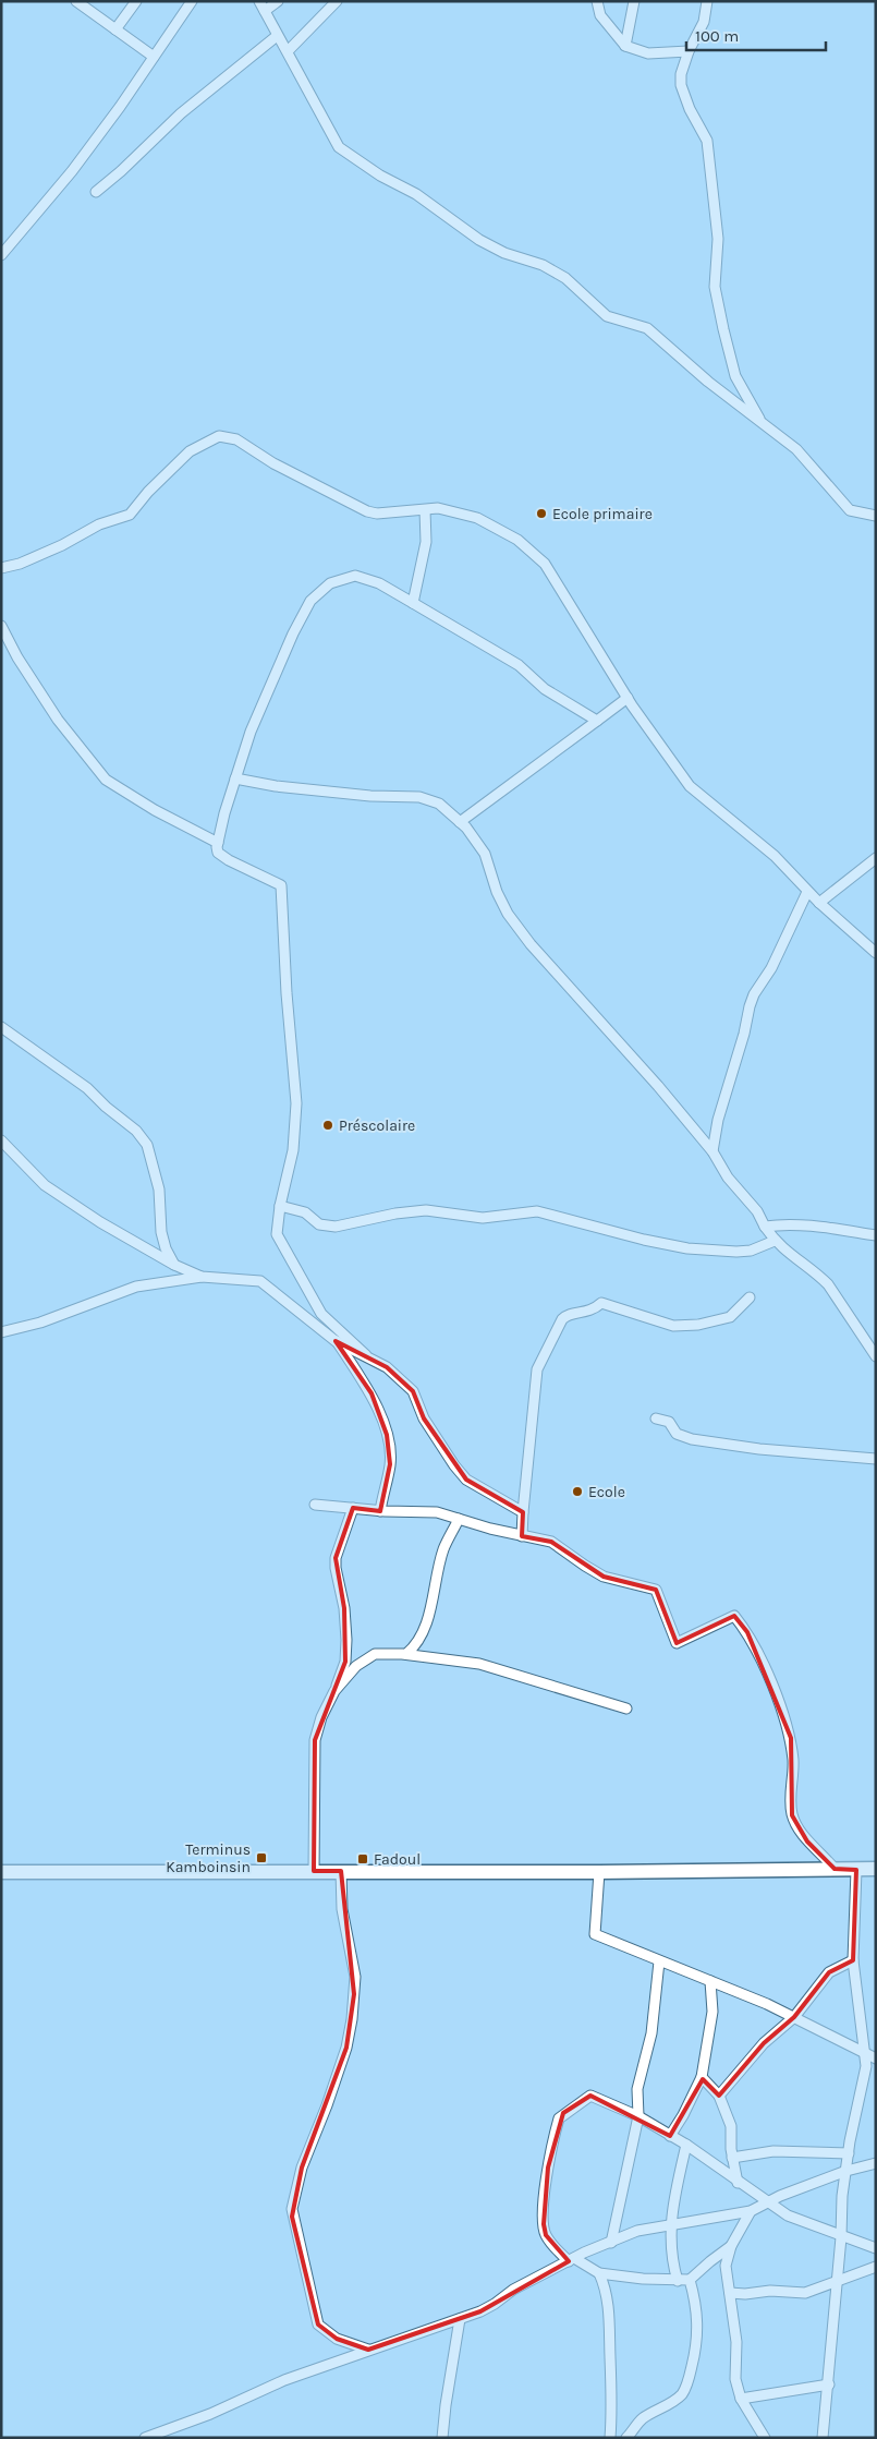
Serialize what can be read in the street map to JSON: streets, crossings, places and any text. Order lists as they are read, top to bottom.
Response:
{
  "places": {
    "other": ["Ecole primaire", "Préscolaire", "Ecole"],
    "transit": ["Terminus Kamboinsin", "Fadoul"]
  },
  "scale_bar": "100 m"
}
